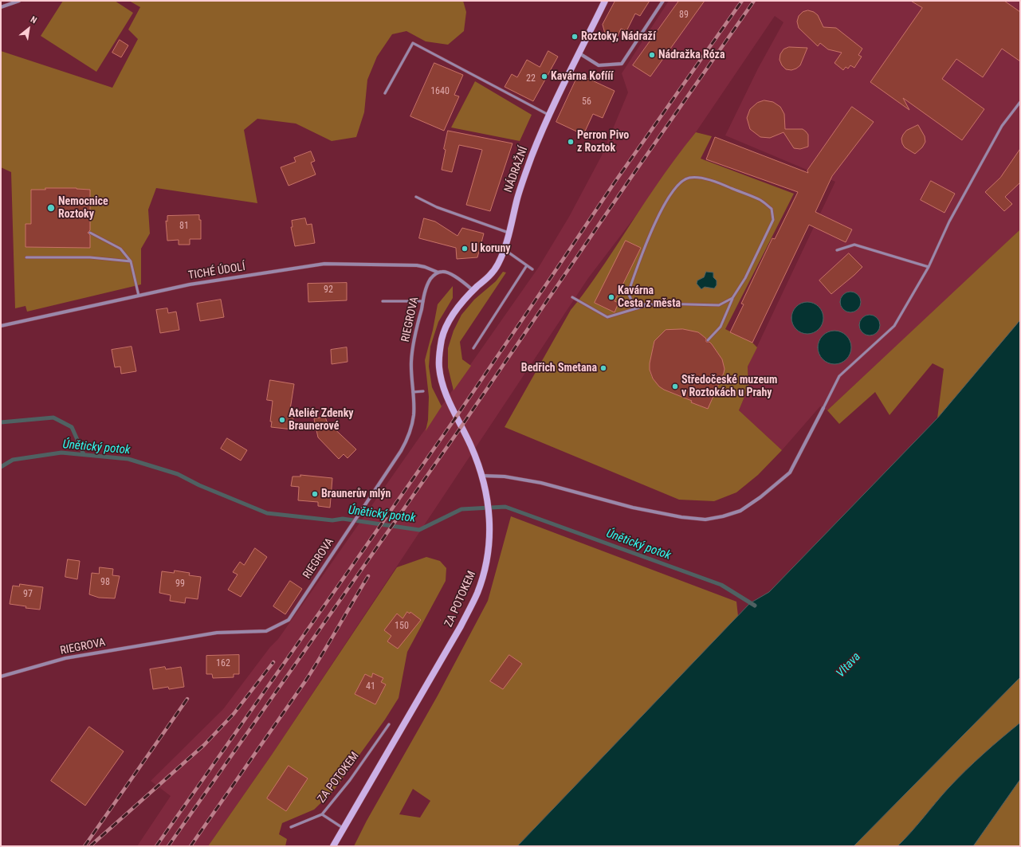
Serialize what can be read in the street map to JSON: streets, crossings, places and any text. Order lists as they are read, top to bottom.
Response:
{
  "streets": {
    "main road": ["NÁDRAŽNÍ", "ZA POTOKEM"],
    "street": ["TICHÉ ÚDOLÍ", "RIEGROVA"]
  },
  "crossings": [
    ["NÁDRAŽNÍ", "ZA POTOKEM"],
    ["TICHÉ ÚDOLÍ", "RIEGROVA"]
  ],
  "water": ["Únětický potok", "Vltava"],
  "places": [
    "Roztoky, Nádraží",
    "Nádražka Róza",
    "Kavárna Kofííí",
    "Perron Pivo z Roztok",
    "Nemocnice Roztoky",
    "U koruny",
    "Kavárna Cesta z města",
    "Bedřich Smetana",
    "Středočeské muzeum v Roztokách u Prahy",
    "Ateliér Zdenky Braunerové",
    "Braunerův mlýn"
  ],
  "house_numbers": [
    "89",
    "22",
    "1640",
    "56",
    "81",
    "92",
    "98",
    "99",
    "97",
    "150",
    "162",
    "41"
  ],
  "north": "top right"
}
